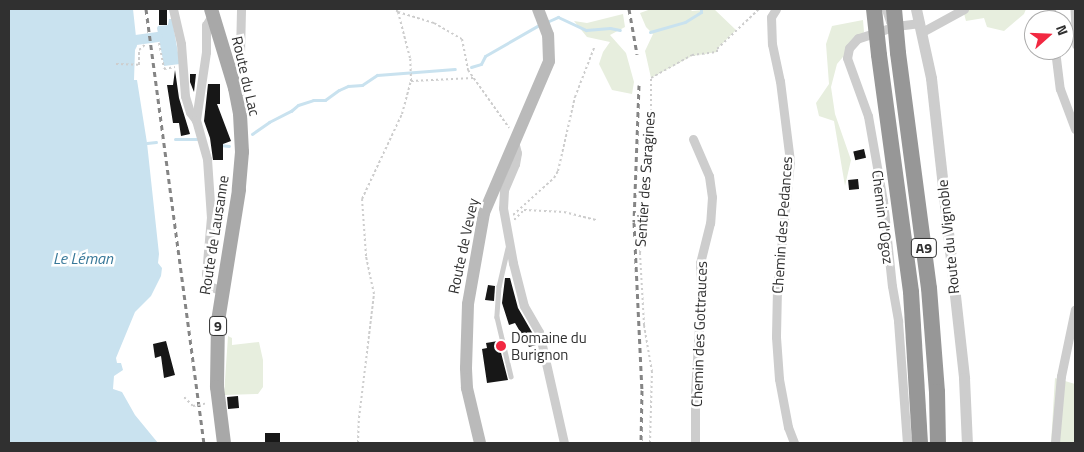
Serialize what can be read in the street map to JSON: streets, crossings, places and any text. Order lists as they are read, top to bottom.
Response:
{
  "streets": {
    "highway": ["A9"],
    "main road": [
      "Route du Lac",
      "Route de Lausanne",
      "Route de Vevey",
      "9"
    ],
    "street": [
      "Chemin d'Ogoz",
      "Chemin des Pedances",
      "Route du Vignoble",
      "Chemin des Gottrauces"
    ],
    "path": ["Sentier des Saragines"]
  },
  "crossings": [
    ["Route du Lac", "Route de Lausanne"],
    ["Chemin d'Ogoz", "Route du Vignoble"]
  ],
  "water": ["Le Léman"],
  "places": ["Domaine du Burignon"],
  "north": "right"
}
